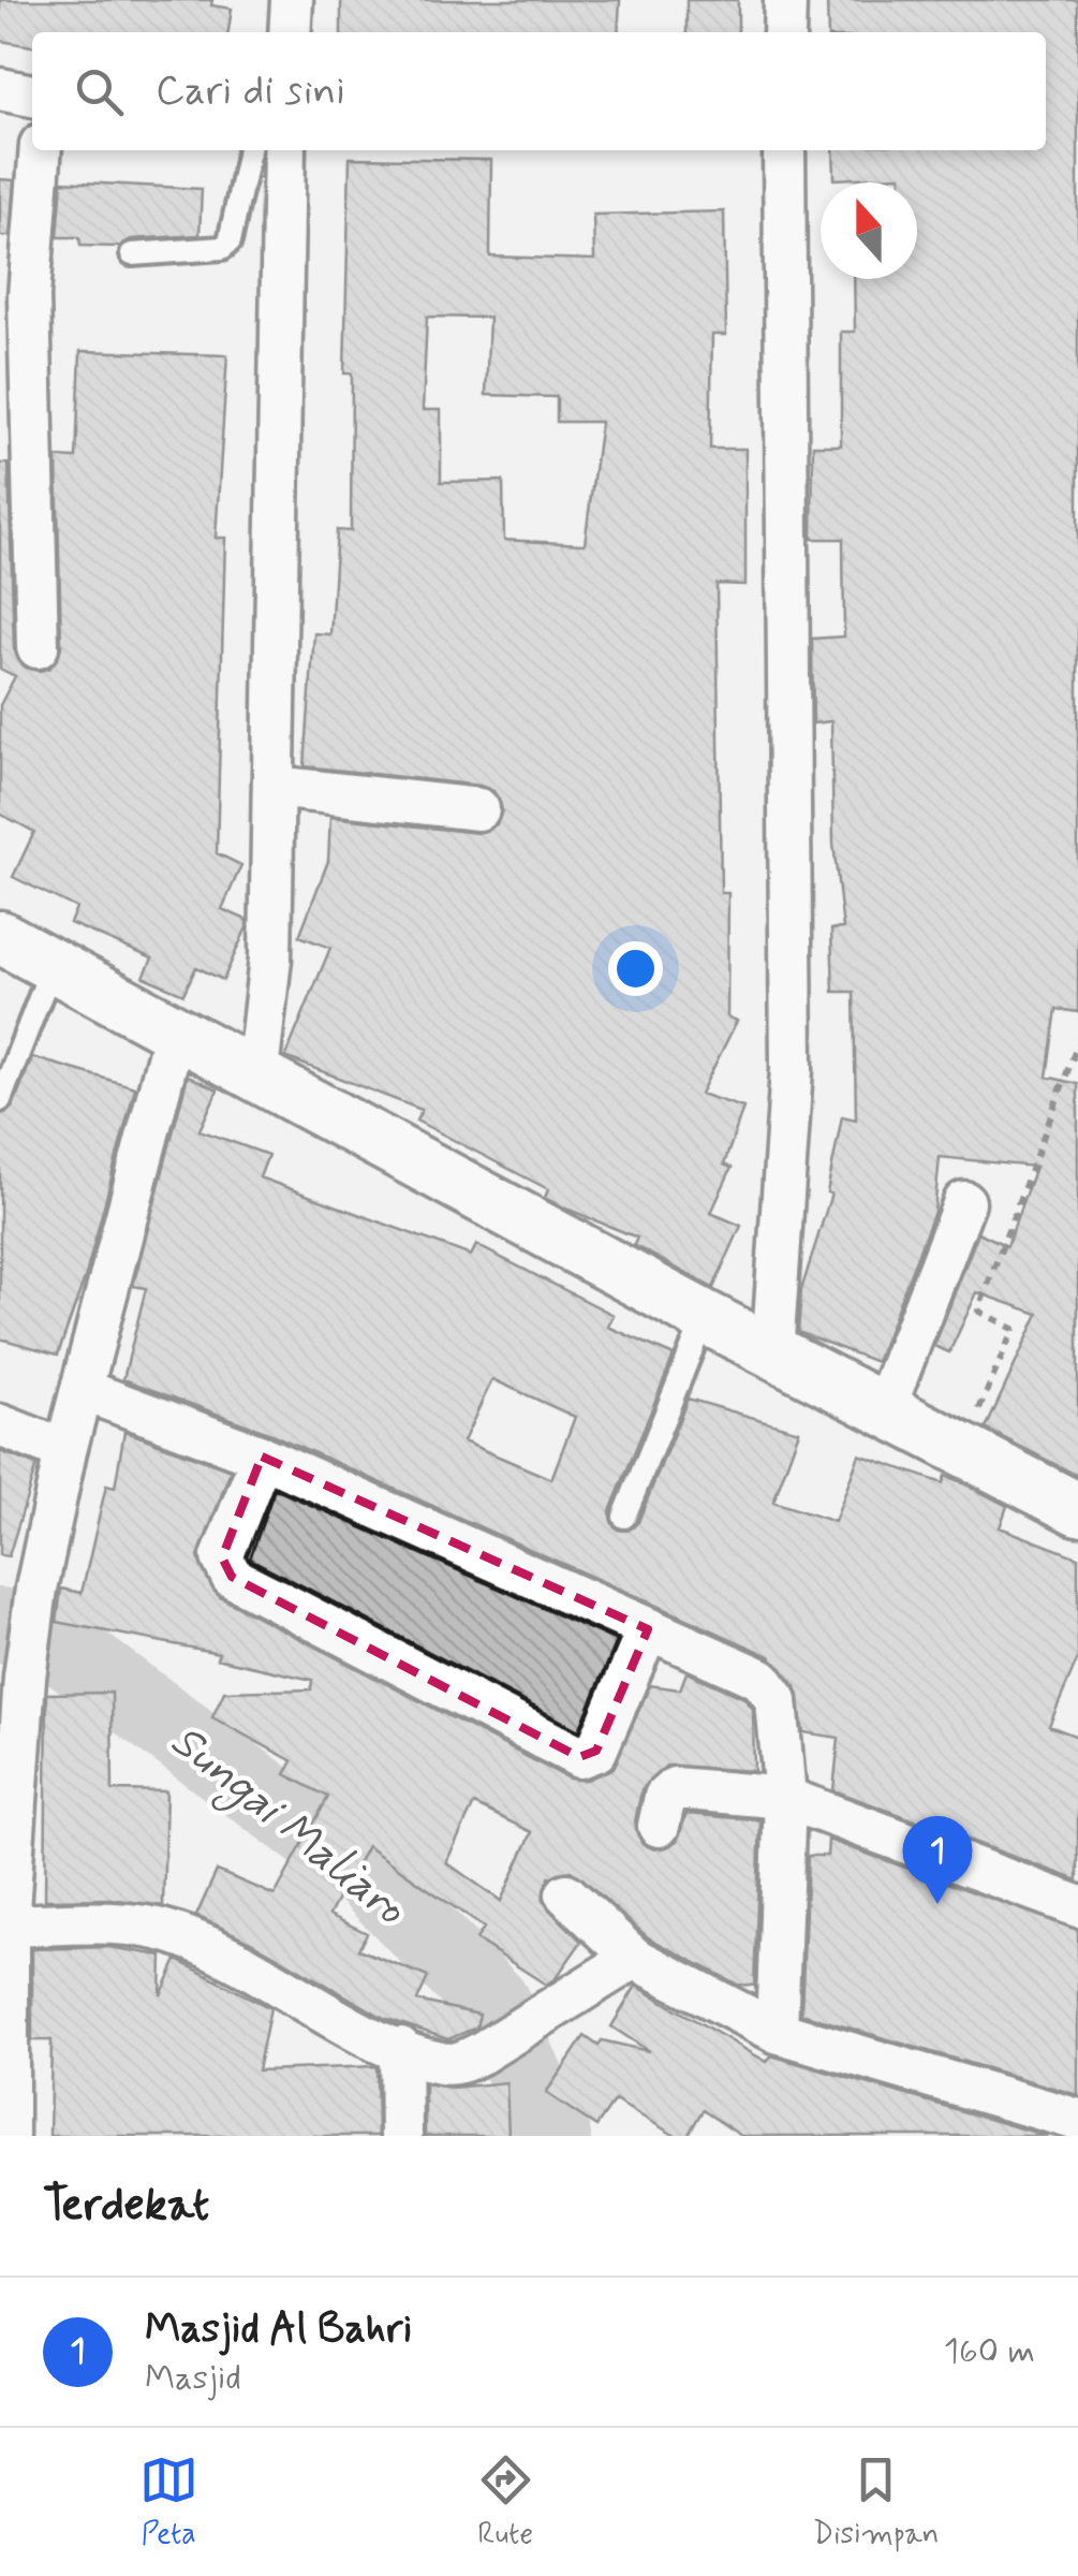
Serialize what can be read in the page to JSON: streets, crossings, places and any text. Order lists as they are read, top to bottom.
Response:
{
  "water": ["Sungai Maliaro"],
  "north": "top",
  "page": {
    "search": "Cari di sini",
    "pins": "1",
    "heading": "Terdekat",
    "list": [
      {
        "mark": "1",
        "name": "Masjid Al Bahri",
        "note": "Masjid",
        "value": "160 m"
      }
    ],
    "nav": ["Peta", "Rute", "Disimpan"]
  }
}
